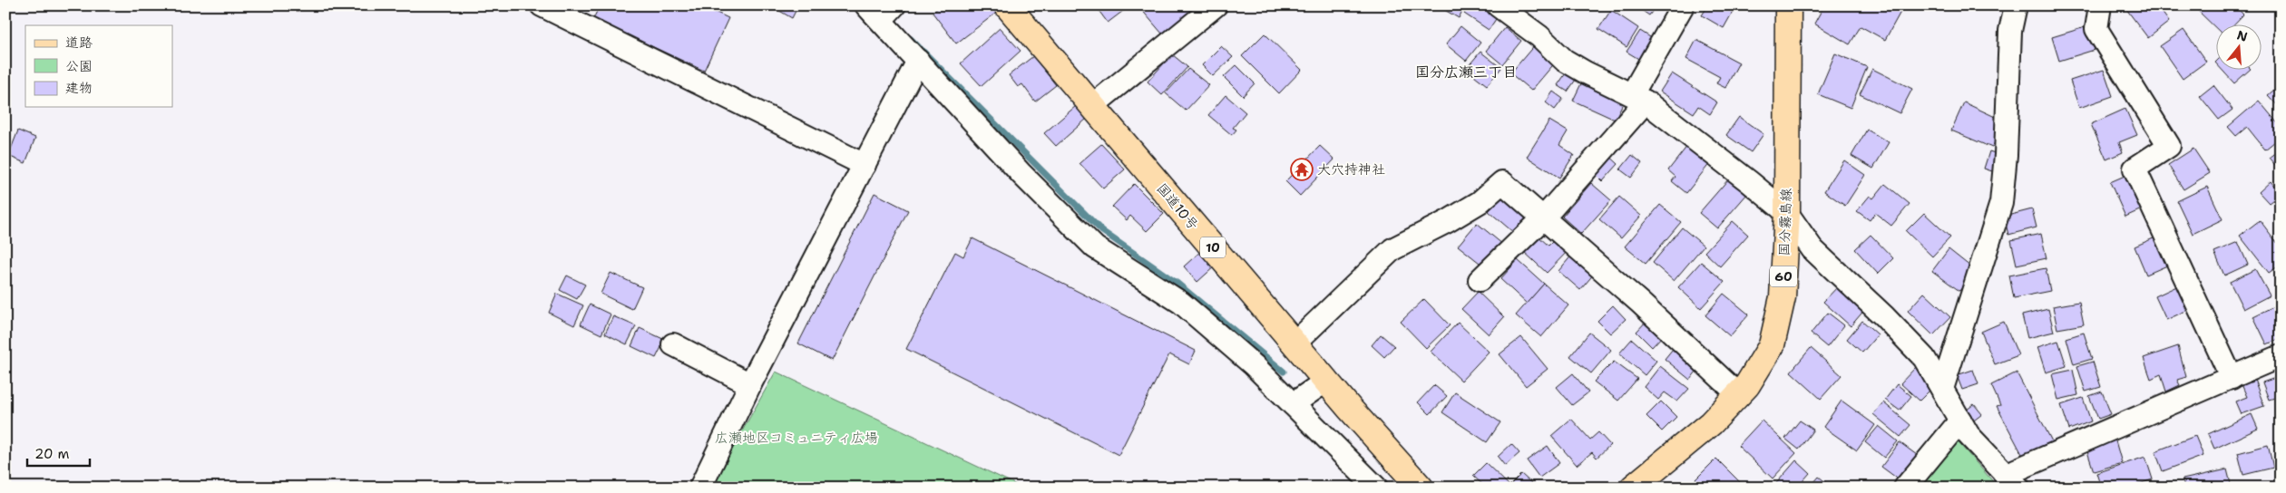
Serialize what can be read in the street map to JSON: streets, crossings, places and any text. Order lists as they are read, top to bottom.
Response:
{
  "streets": {
    "main road": [
      "国道10号",
      "国分霧島線",
      "10",
      "60"
    ]
  },
  "districts": ["国分広瀬三丁目"],
  "parks": ["広瀬地区コミュニティ広場"],
  "places": {
    "temple": ["大穴持神社"]
  },
  "legend": ["道路", "公園", "建物"],
  "scale_bar": "20 m",
  "north": "top"
}
